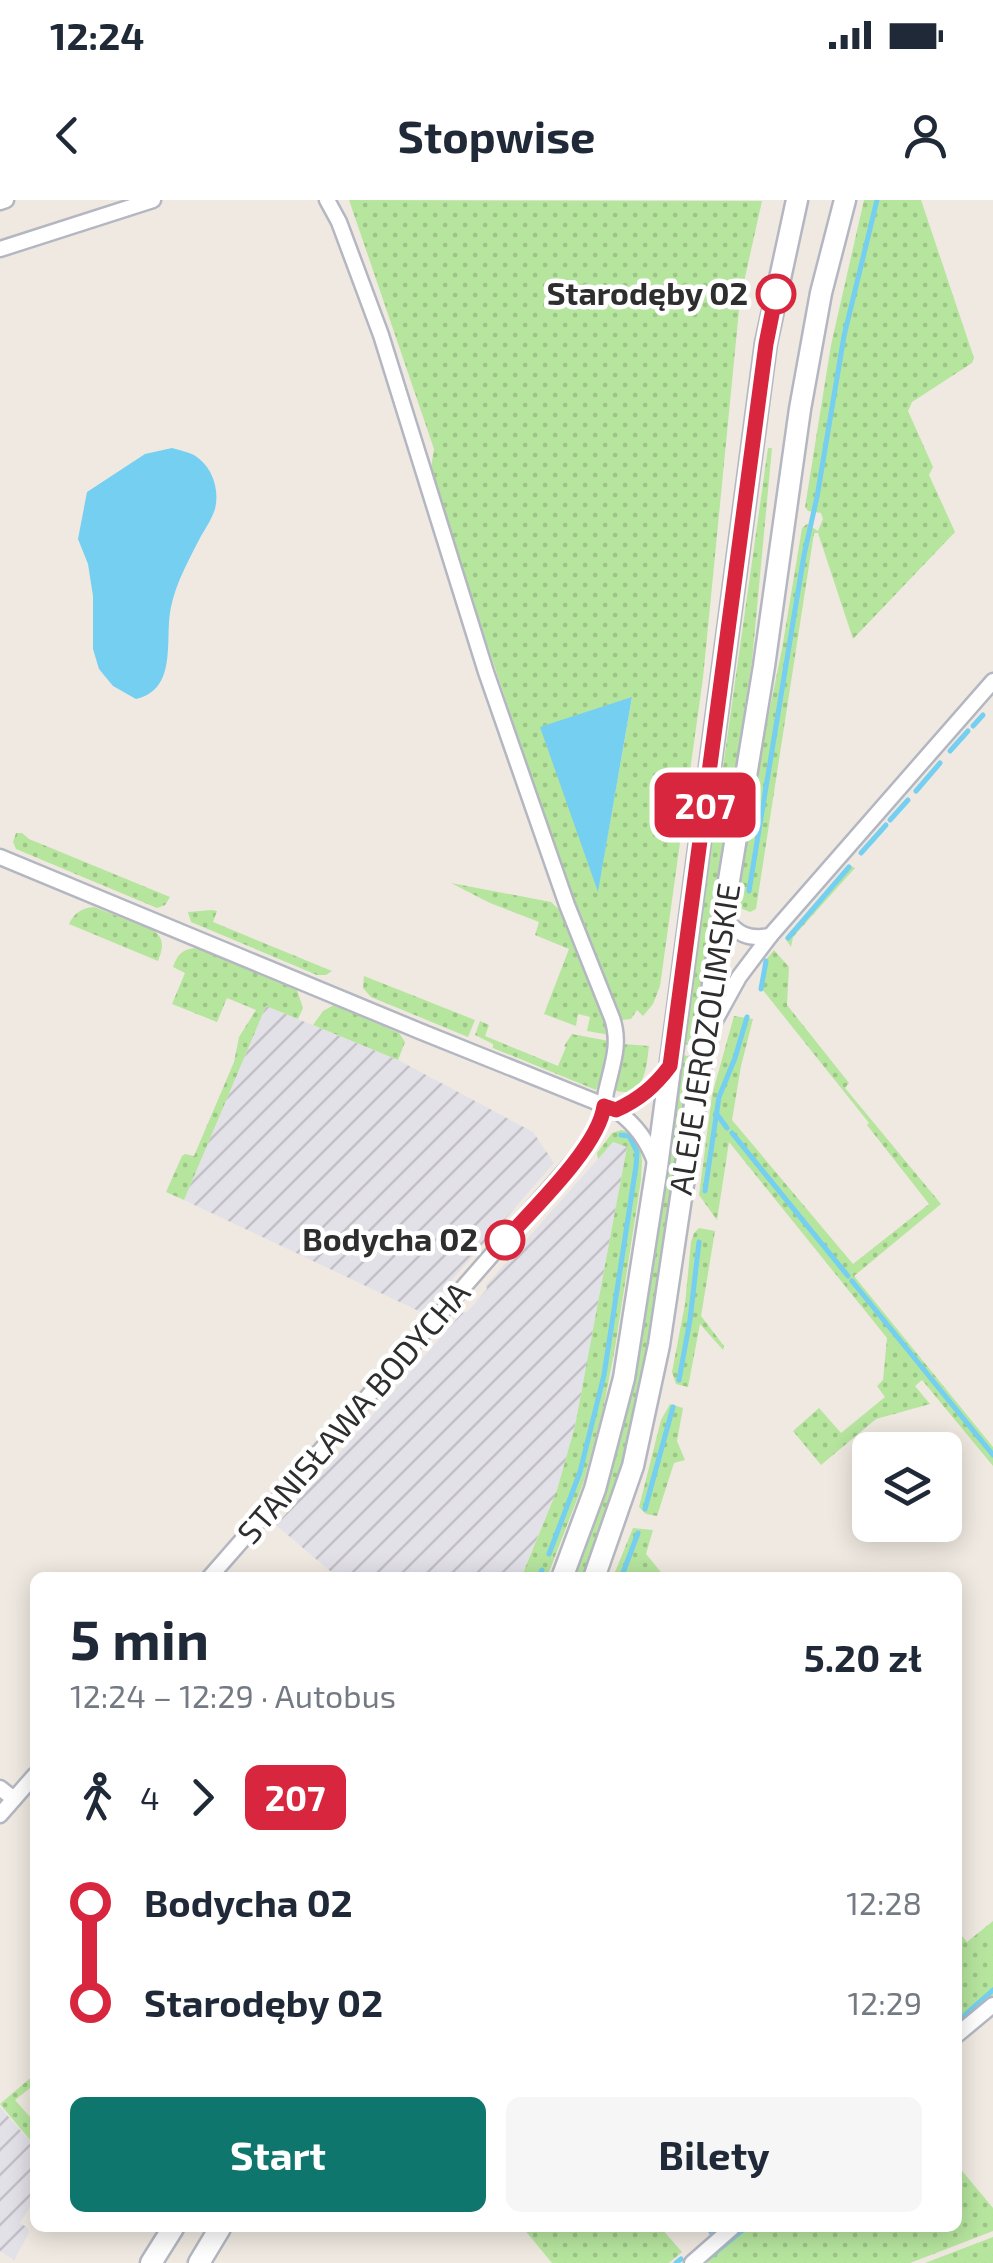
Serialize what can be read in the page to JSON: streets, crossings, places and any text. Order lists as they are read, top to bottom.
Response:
{
  "streets": {
    "main road": ["ALEJE JEROZOLIMSKIE"],
    "street": ["STANISŁAWA BODYCHA"]
  },
  "places": ["Starodęby 02", "Bodycha 02"],
  "lines": ["bus line 207"],
  "page": {
    "status": "12:24",
    "header": "Stopwise",
    "on_map": "207",
    "heading": ["5 min", "12:24 – 12:29 · Autobus", "5.20 zł"],
    "legs": ["4", "207"],
    "list": [
      {
        "name": "Bodycha 02",
        "value": "12:28"
      },
      {
        "name": "Starodęby 02",
        "value": "12:29"
      }
    ],
    "buttons": ["Start", "Bilety"]
  }
}
